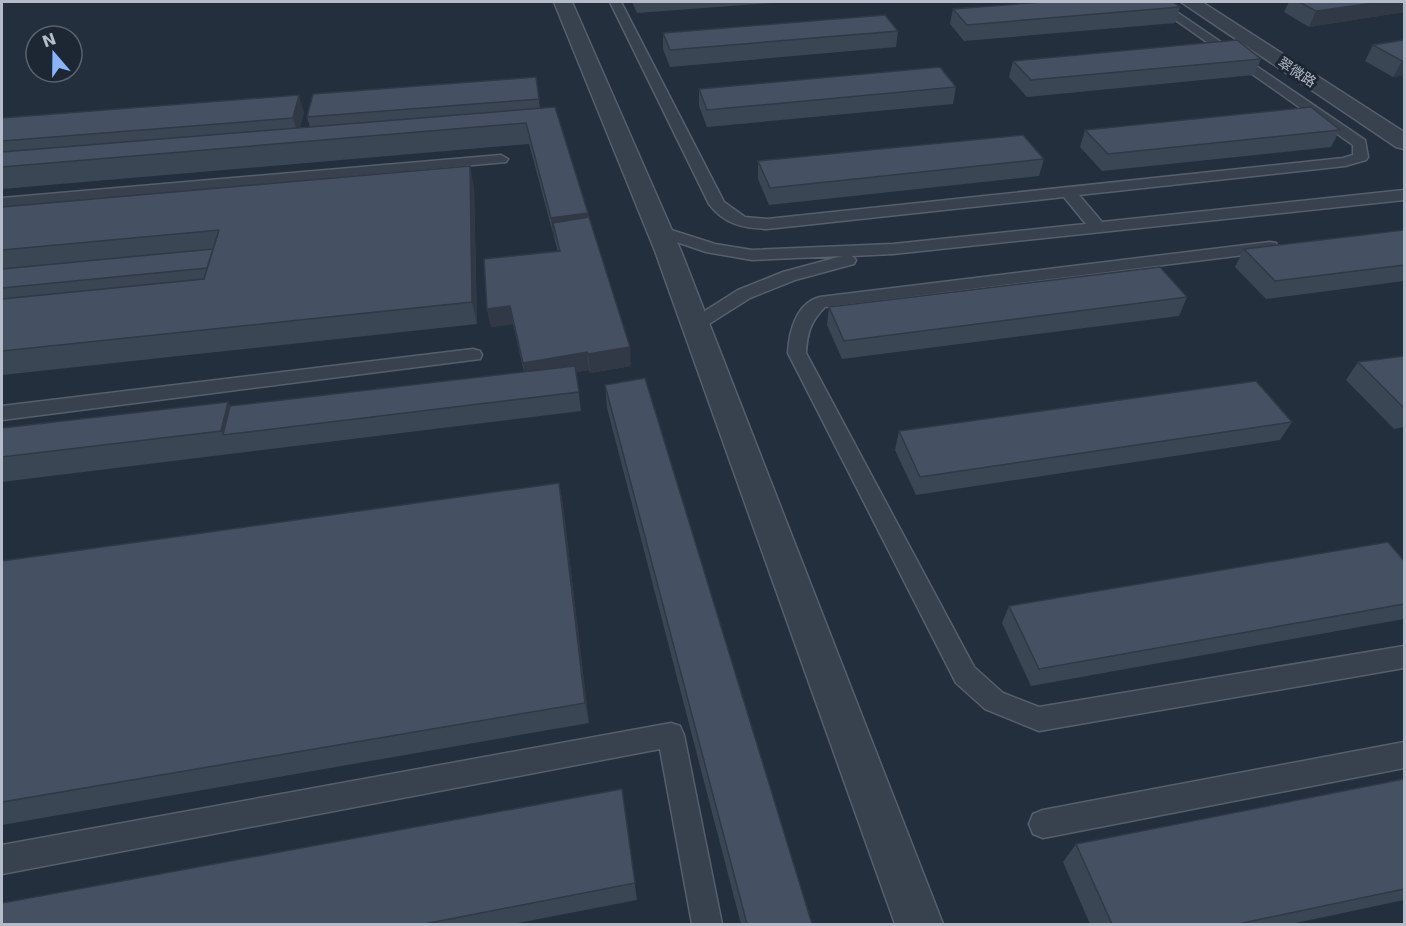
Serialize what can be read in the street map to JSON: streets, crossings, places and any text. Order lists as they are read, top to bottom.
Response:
{
  "streets": {
    "street": ["翠微路"]
  },
  "north": "top"
}
